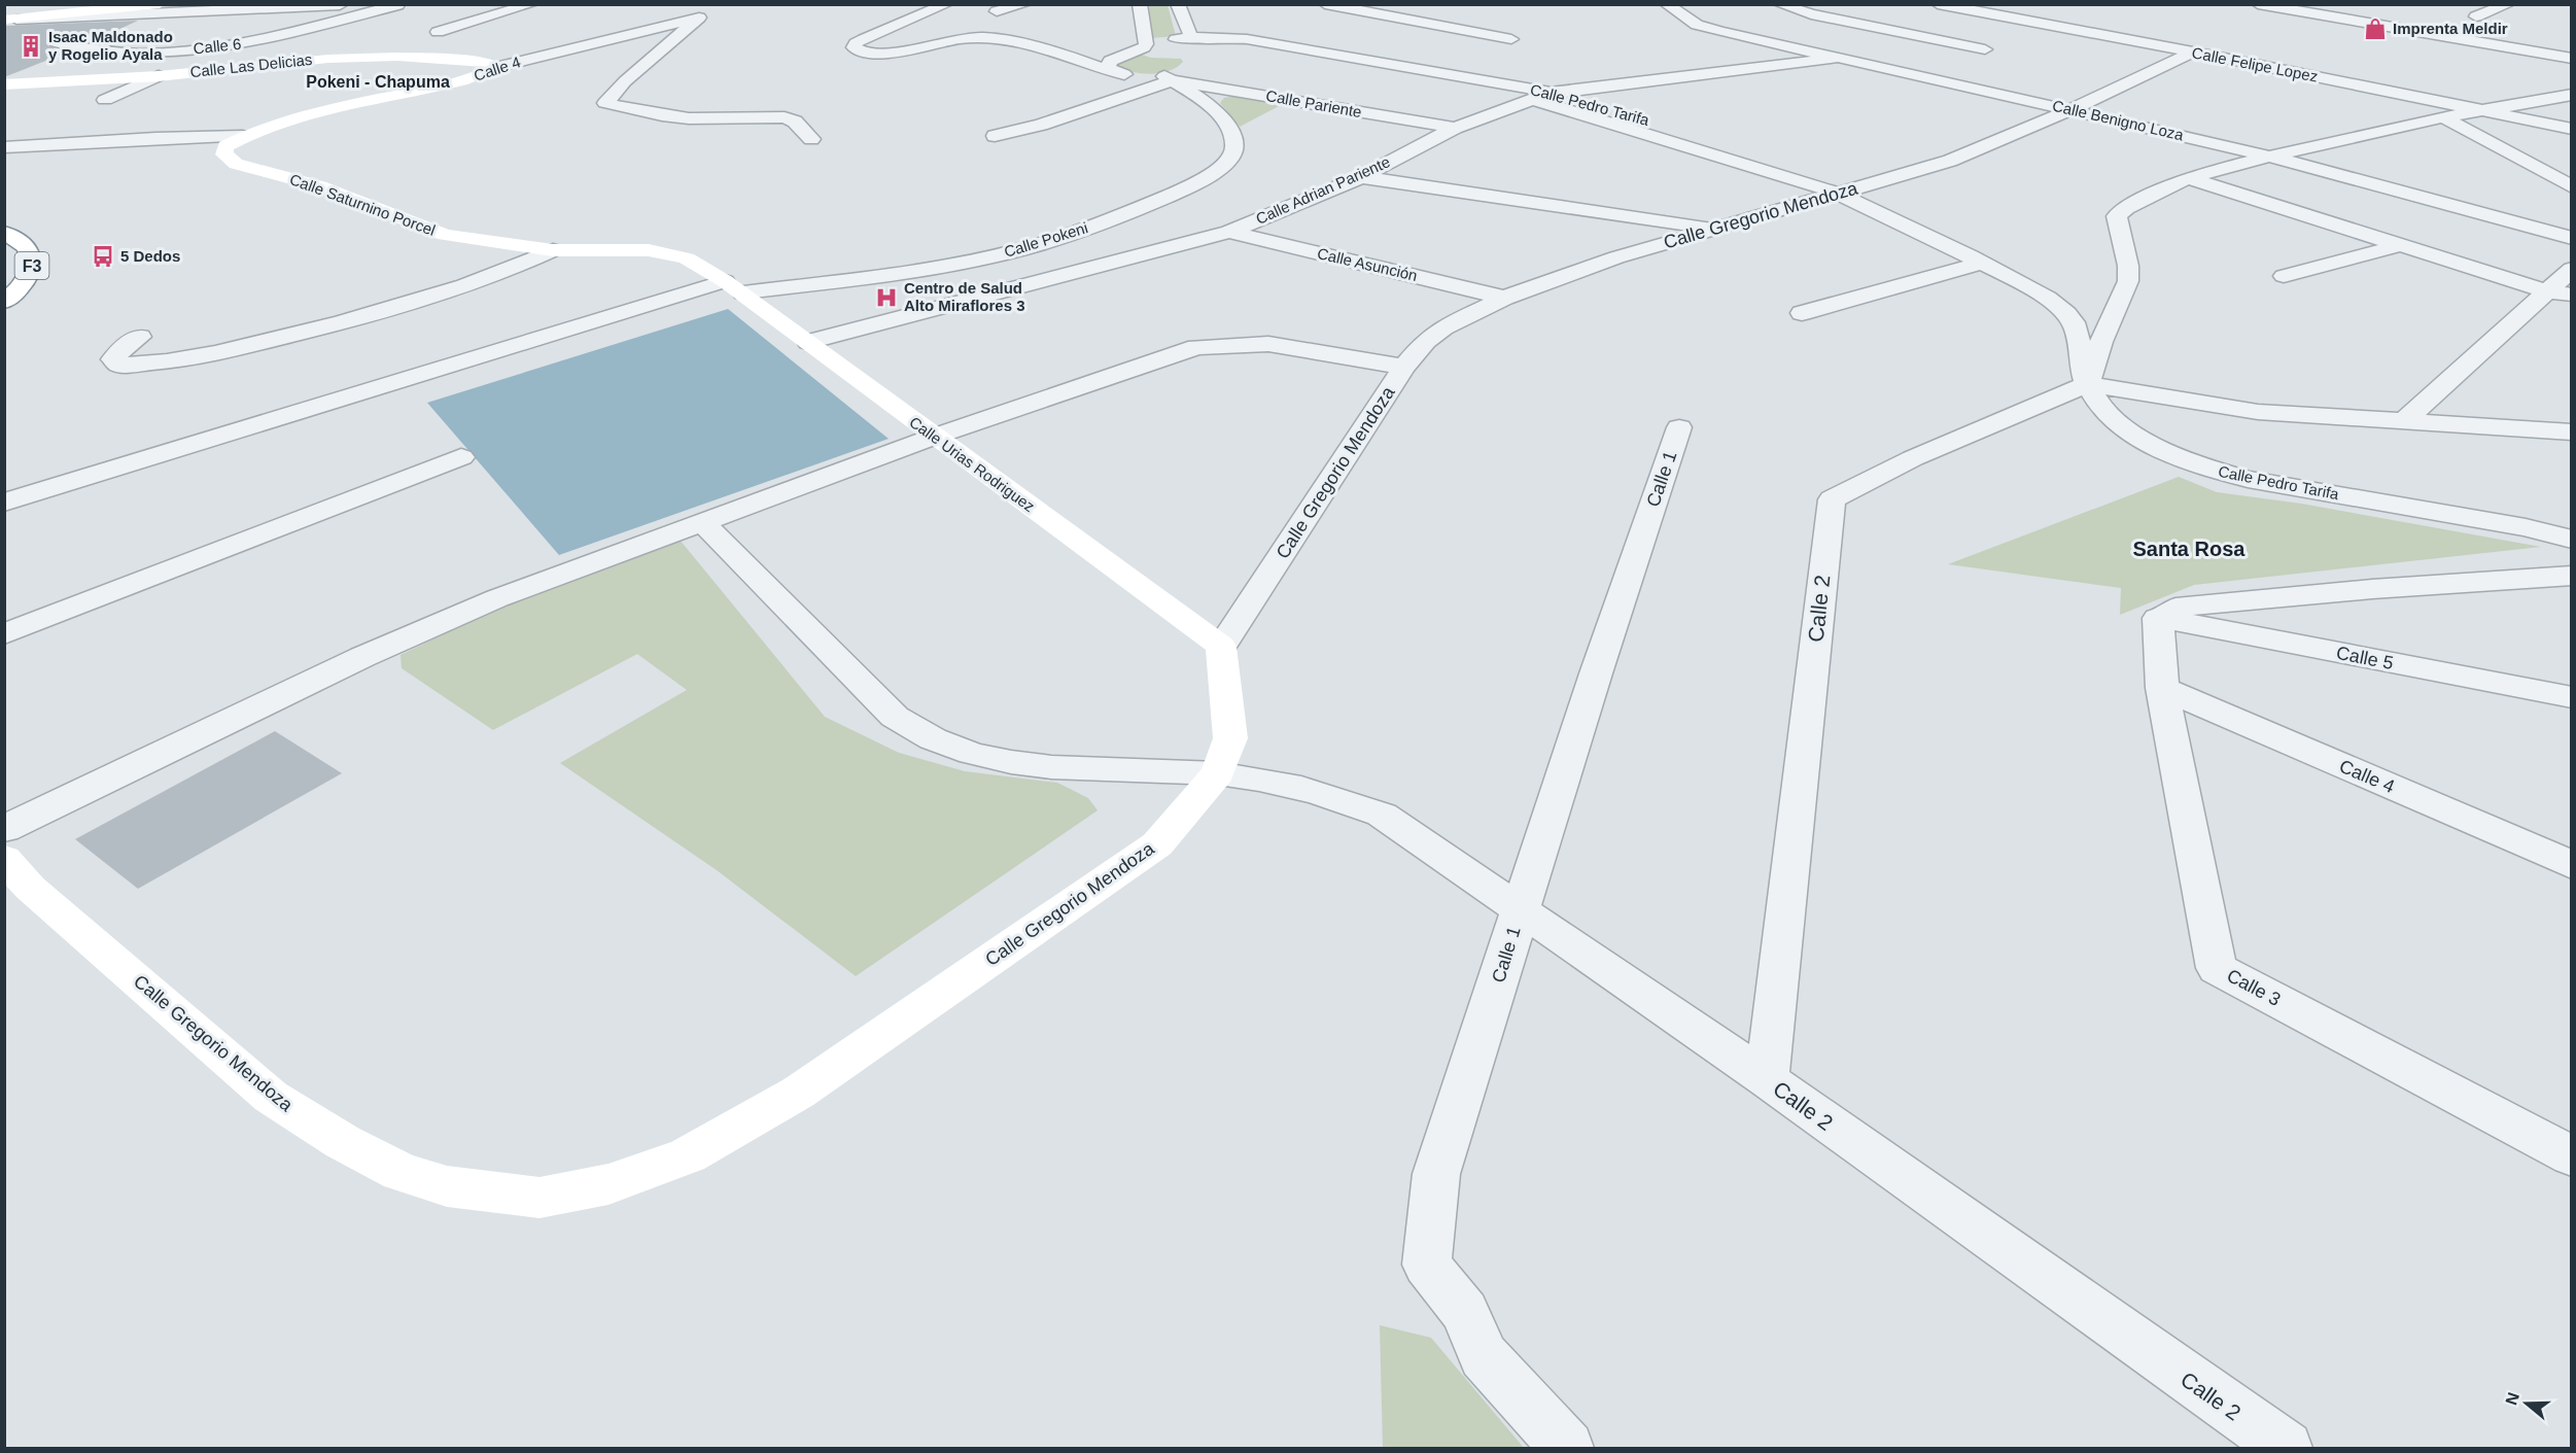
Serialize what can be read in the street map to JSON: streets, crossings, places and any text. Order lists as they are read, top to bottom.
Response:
{
  "streets": {
    "main road": [
      "Calle Las Delicias",
      "Calle 4",
      "Calle Saturnino Porcel",
      "Calle Gregorio Mendoza",
      "F3",
      "Calle Urias Rodriguez"
    ],
    "street": [
      "Calle 6",
      "Calle Felipe Lopez",
      "Calle Pariente",
      "Calle Pedro Tarifa",
      "Calle Benigno Loza",
      "Calle Adrian Pariente",
      "Calle Pokeni",
      "Calle Asunción",
      "Calle 1",
      "Calle 2",
      "Calle 5",
      "Calle 3"
    ]
  },
  "crossings": [
    ["Calle Felipe Lopez", "Calle Gregorio Mendoza"],
    ["Calle Las Delicias", "Calle 4"],
    ["Calle 4", "Calle Saturnino Porcel"],
    ["Calle 4", "Calle 3"],
    ["Calle Pariente", "Calle Pedro Tarifa"],
    ["Calle Pariente", "Calle Adrian Pariente"],
    ["Calle Pariente", "Calle Pokeni"],
    ["Calle Pedro Tarifa", "Calle Adrian Pariente"],
    ["Calle Pedro Tarifa", "Calle Gregorio Mendoza"],
    ["Calle Pedro Tarifa", "Calle Pokeni"],
    ["Calle Pedro Tarifa", "Calle 2"],
    ["Calle Benigno Loza", "Calle Adrian Pariente"],
    ["Calle Benigno Loza", "Calle Gregorio Mendoza"],
    ["Calle Adrian Pariente", "Calle Asunción"],
    ["Calle Adrian Pariente", "Calle Urias Rodriguez"],
    ["Calle Saturnino Porcel", "Calle Pokeni"],
    ["Calle Saturnino Porcel", "Calle Urias Rodriguez"],
    ["Calle Gregorio Mendoza", "Calle Asunción"],
    ["Calle Gregorio Mendoza", "Calle Urias Rodriguez"],
    ["Calle Pokeni", "Calle Urias Rodriguez"],
    ["Calle 5", "Calle 3"]
  ],
  "districts": ["Pokeni - Chapuma", "Santa Rosa"],
  "places": {
    "shop": ["Imprenta Meldir"],
    "building": ["Isaac Maldonado y Rogelio Ayala"],
    "bus stop": ["5 Dedos"],
    "hospital": ["Centro de Salud Alto Miraflores 3"]
  },
  "north": "left"
}
